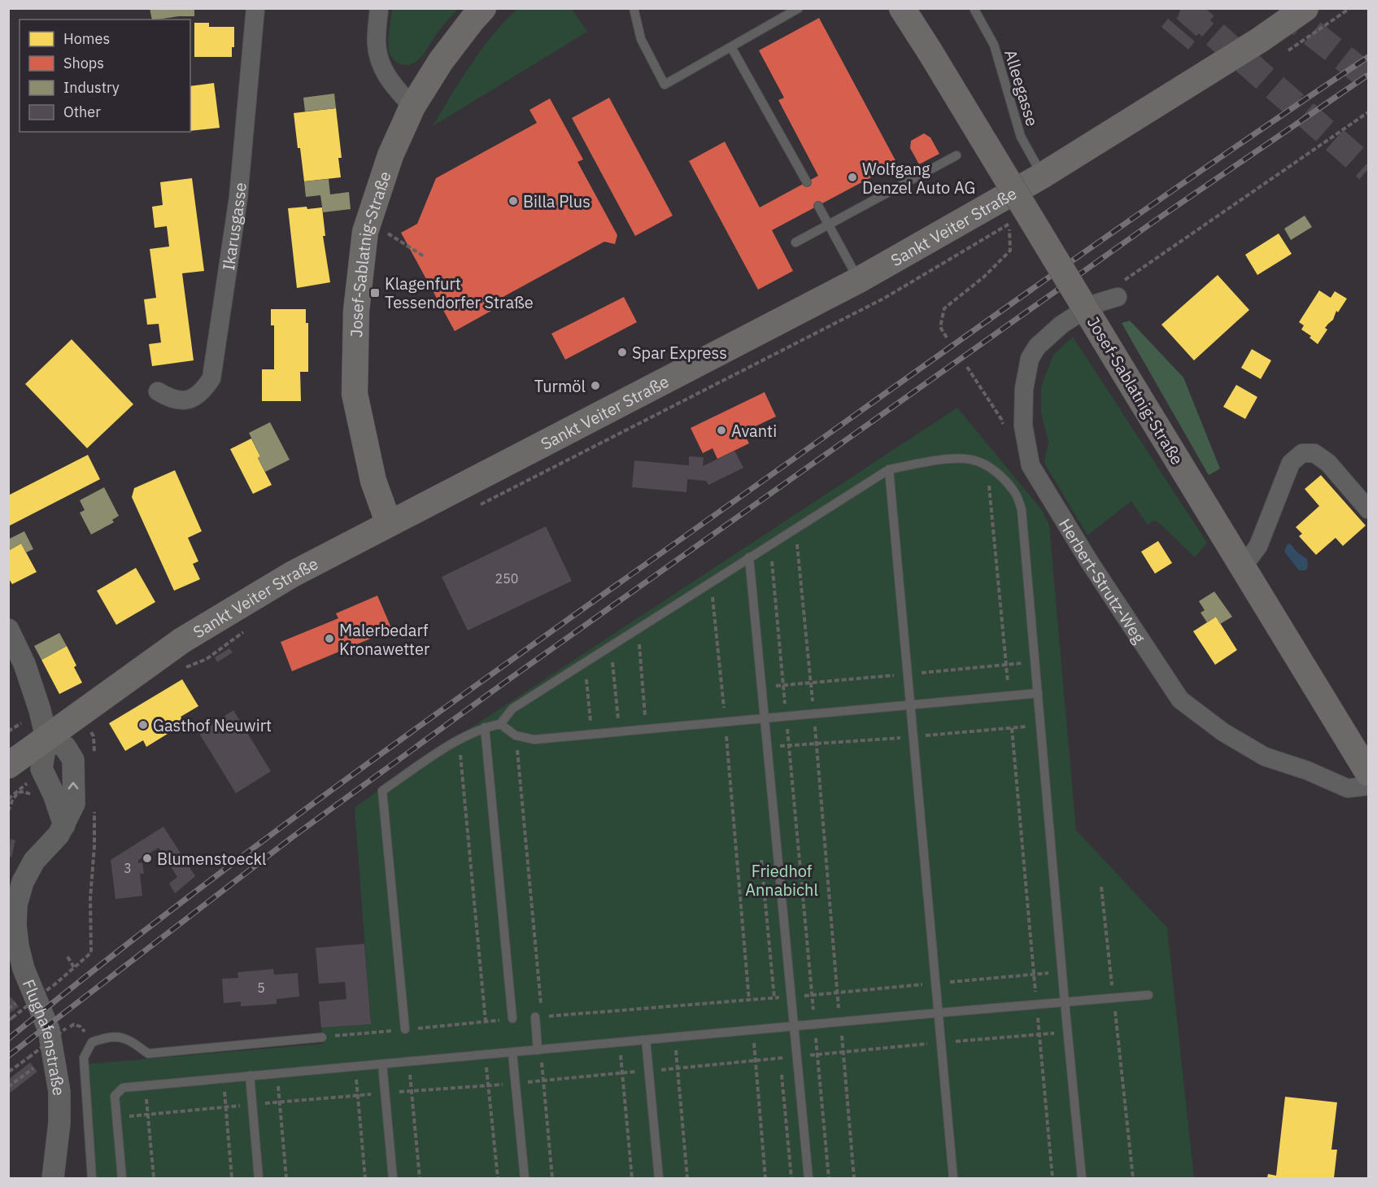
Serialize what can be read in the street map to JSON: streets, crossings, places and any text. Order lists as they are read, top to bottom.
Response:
{
  "streets": {
    "main road": ["Sankt Veiter Straße", "Josef-Sablatnig-Straße"],
    "street": ["Ikarusgasse", "Herbert-Strutz-Weg", "Flughafenstraße"],
    "lane": ["Alleegasse"]
  },
  "crossings": [
    ["Alleegasse", "Sankt Veiter Straße"],
    ["Sankt Veiter Straße", "Josef-Sablatnig-Straße"],
    ["Sankt Veiter Straße", "Flughafenstraße"]
  ],
  "parks": ["Friedhof Annabichl"],
  "places": {
    "other": [
      "Wolfgang Denzel Auto AG",
      "Billa Plus",
      "Spar Express",
      "Turmöl",
      "Avanti",
      "Malerbedarf Kronawetter",
      "Gasthof Neuwirt",
      "Blumenstoeckl"
    ],
    "transit": ["Klagenfurt Tessendorfer Straße"]
  },
  "house_numbers": ["250", "3", "5"],
  "legend": [
    "Homes",
    "Shops",
    "Industry",
    "Other"
  ]
}
